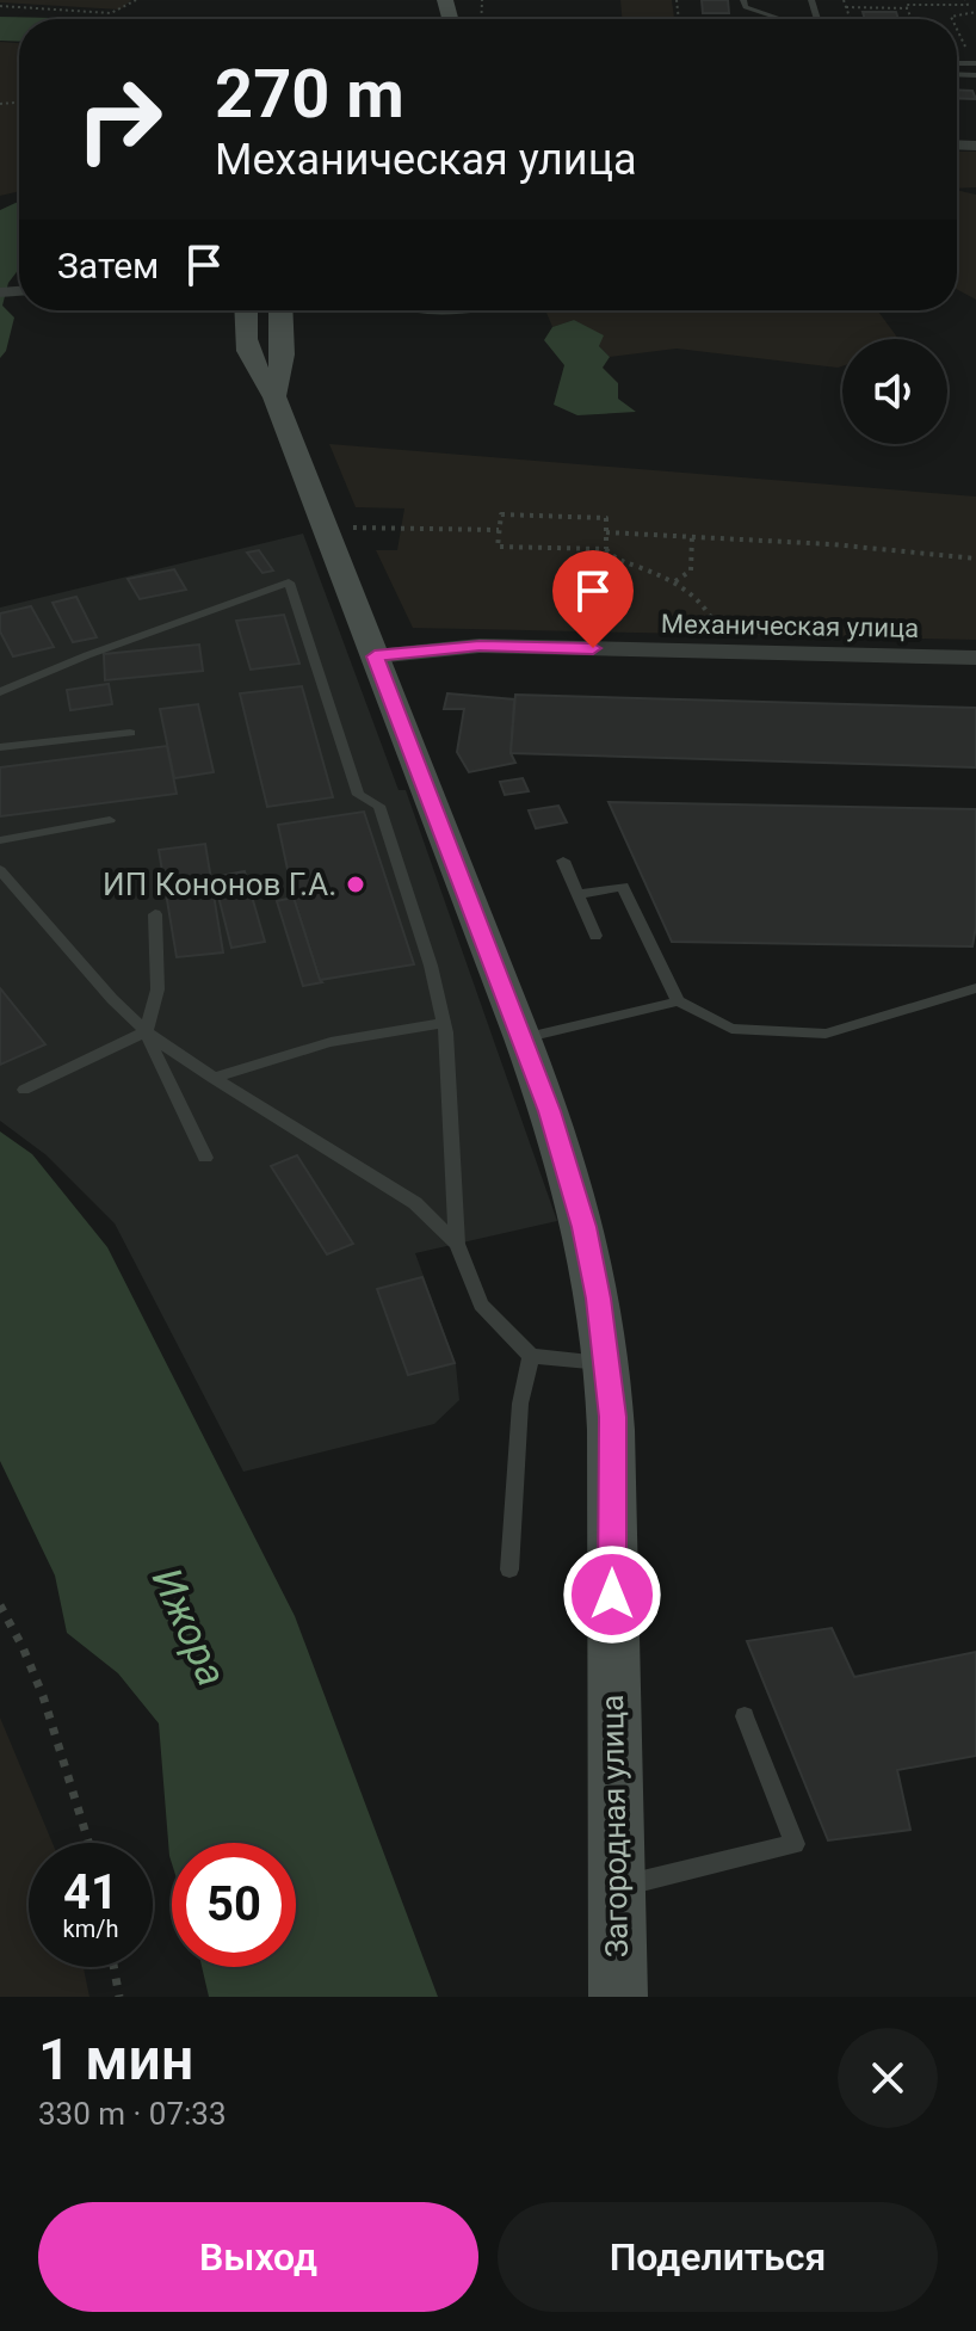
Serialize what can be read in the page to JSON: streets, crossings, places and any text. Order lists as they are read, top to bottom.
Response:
{
  "streets": {
    "main road": ["Загородная улица"],
    "street": ["Механическая улица"]
  },
  "crossings": [
    ["Механическая улица", "Загородная улица"]
  ],
  "water": ["Ижора"],
  "places": ["ИП Кононов Г.А."],
  "page": {
    "turn": ["270 m", "Механическая улица"],
    "then": "Затем",
    "speed": "41 km/h",
    "limit": "50",
    "heading": ["1 мин", "330 m · 07:33"],
    "buttons": ["Выход", "Поделиться"]
  }
}
